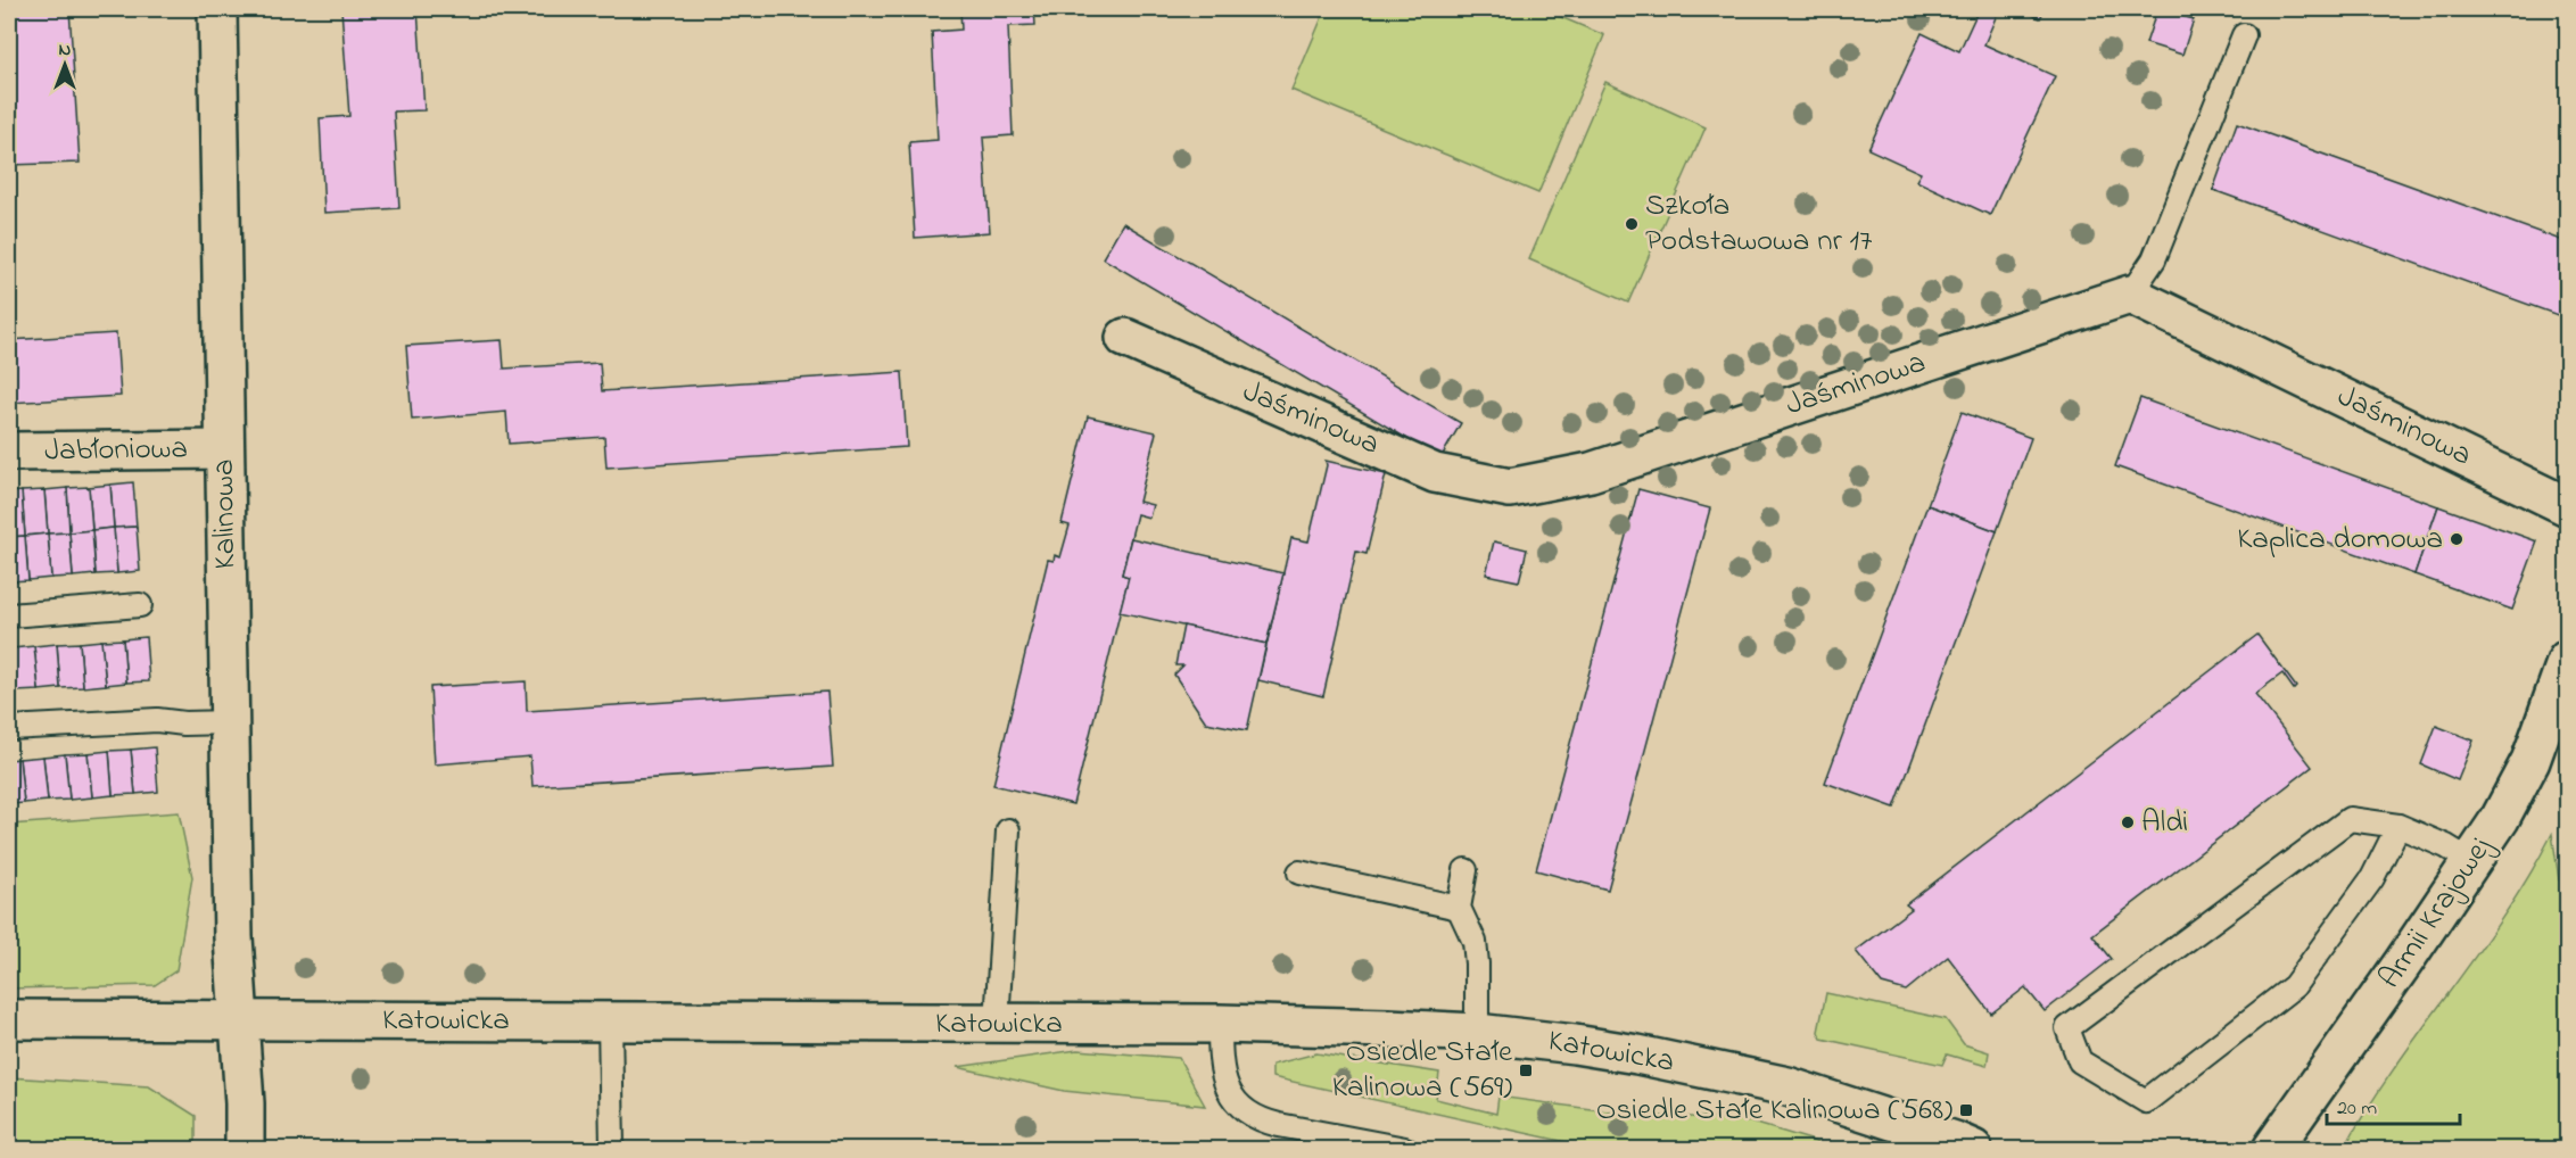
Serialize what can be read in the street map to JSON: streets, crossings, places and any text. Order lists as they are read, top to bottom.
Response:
{
  "streets": {
    "street": [
      "Jaśminowa",
      "Jabłoniowa",
      "Kalinowa",
      "Armii Krajowej",
      "Katowicka"
    ]
  },
  "crossings": [
    ["Jabłoniowa", "Kalinowa"],
    ["Kalinowa", "Katowicka"]
  ],
  "places": {
    "other": ["Szkoła Podstawowa nr 17", "Kaplica domowa", "Aldi"],
    "transit": ["Osiedle Stałe Kalinowa (569)", "Osiedle Stałe Kalinowa (568)"]
  },
  "scale_bar": "20 m",
  "north": "top"
}
